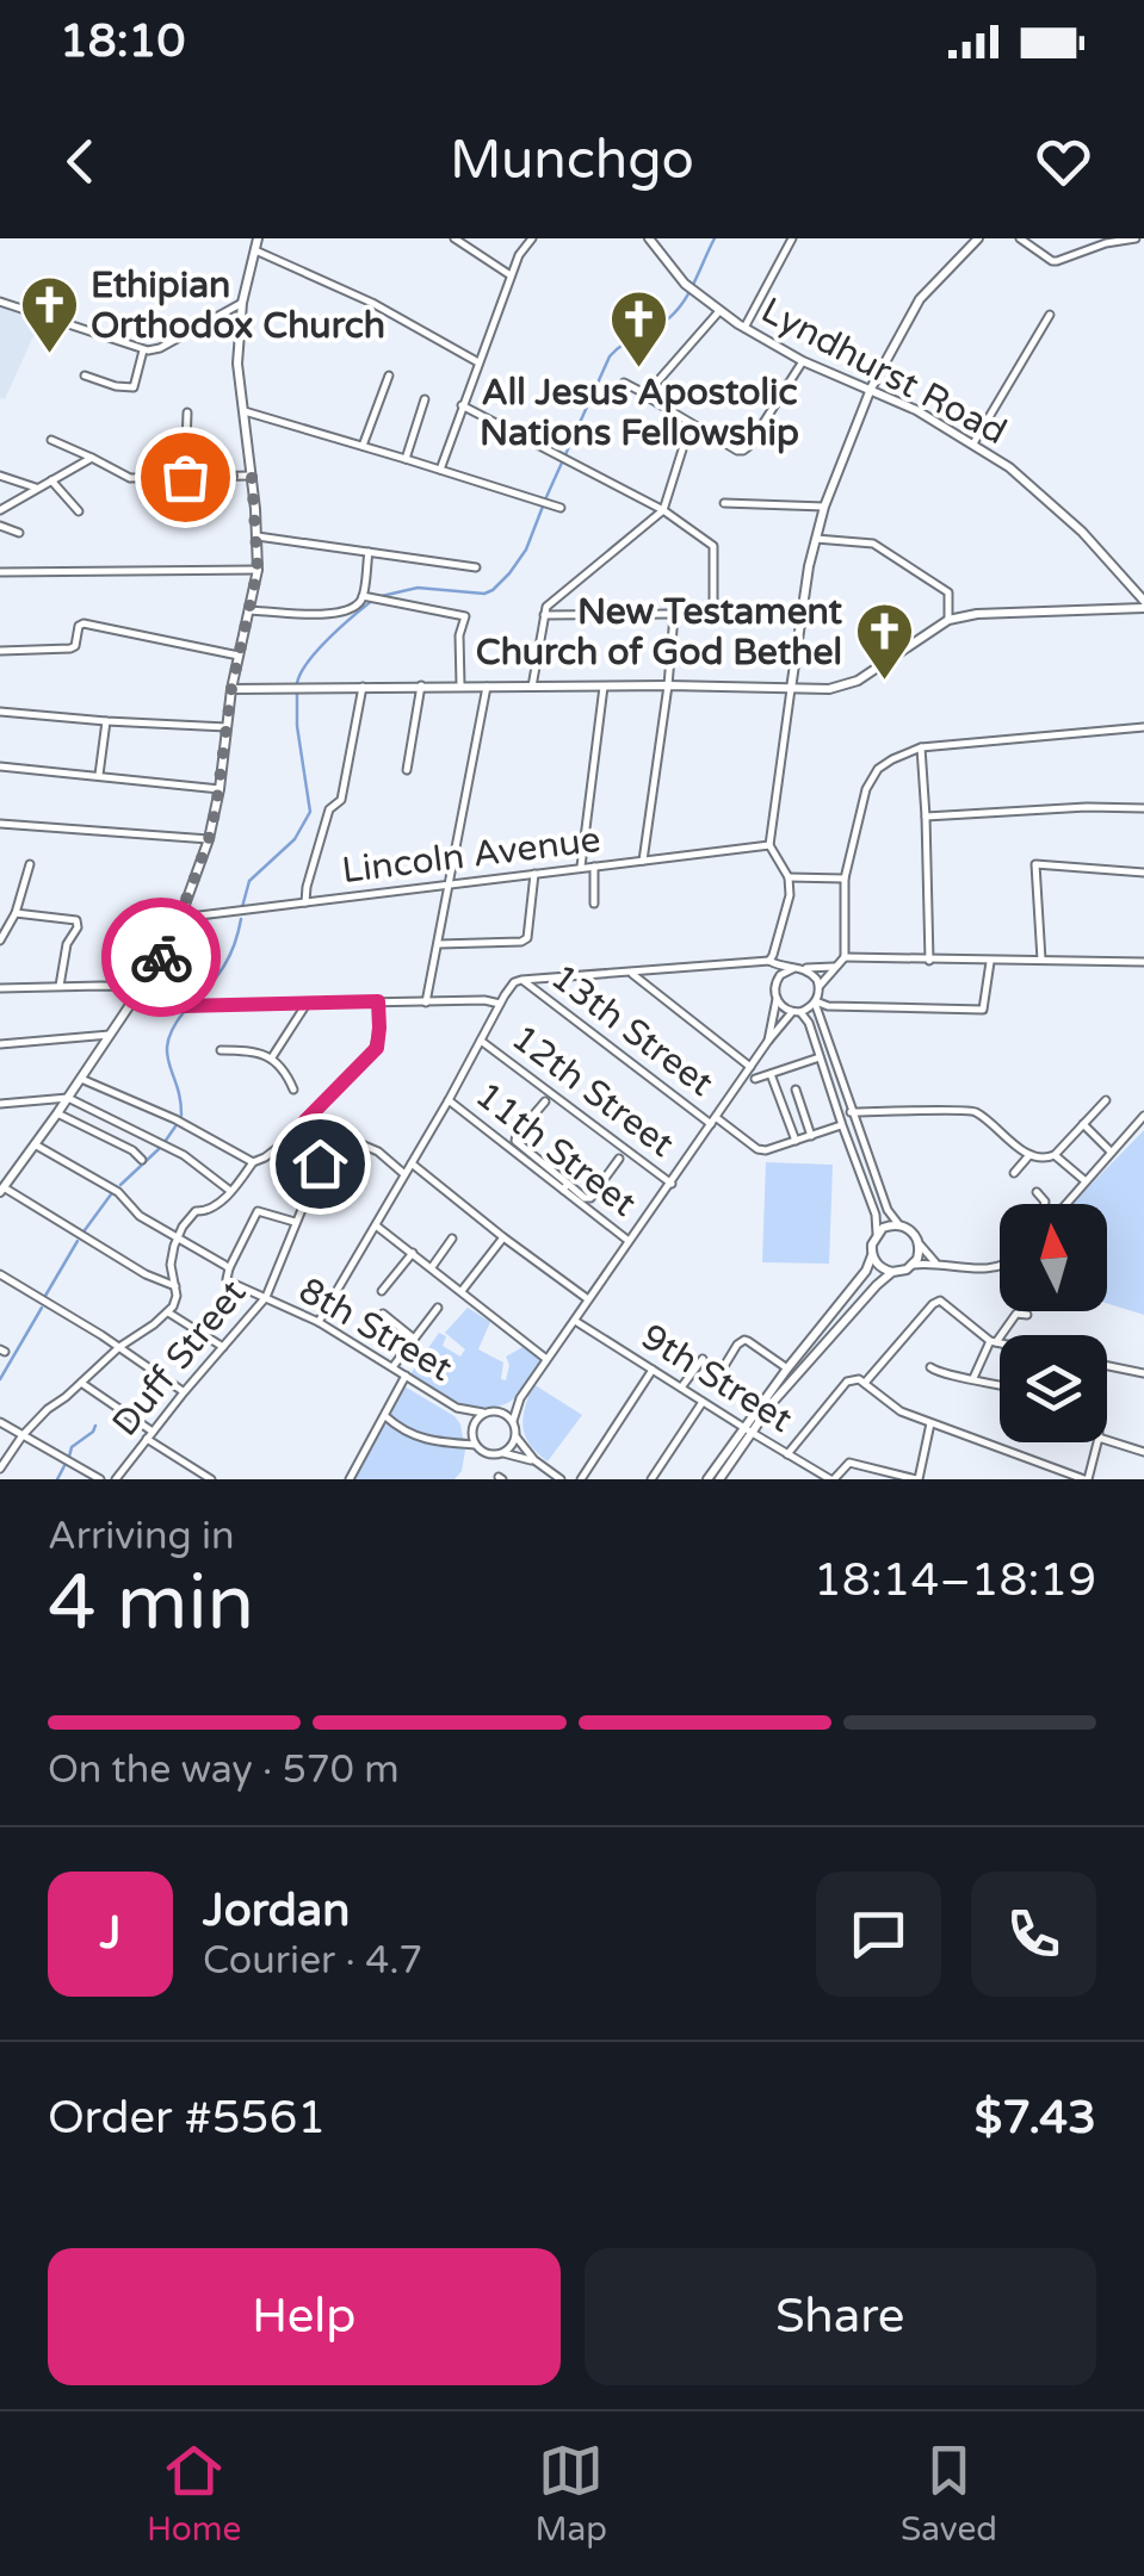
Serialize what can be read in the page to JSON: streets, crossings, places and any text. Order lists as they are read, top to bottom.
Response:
{
  "streets": {
    "street": [
      "Lyndhurst Road",
      "Lincoln Avenue",
      "13th Street",
      "12th Street",
      "11th Street",
      "8th Street",
      "Duff Street",
      "9th Street"
    ]
  },
  "crossings": [
    ["8th Street", "Duff Street"]
  ],
  "places": {
    "church": ["Ethipian Orthodox Church", "All Jesus Apostolic Nations Fellowship", "New Testament Church of God Bethel"]
  },
  "north": "top",
  "page": {
    "status": "18:10",
    "header": "Munchgo",
    "heading": ["4 min", "Arriving in", "18:14–18:19"],
    "panel": [
      "Jordan",
      "Courier · 4.7",
      "Order #5561",
      "$7.43"
    ],
    "bar": "On the way · 570 m",
    "round": "J",
    "buttons": ["Help", "Share"],
    "tabs": ["Home", "Map", "Saved"]
  }
}
